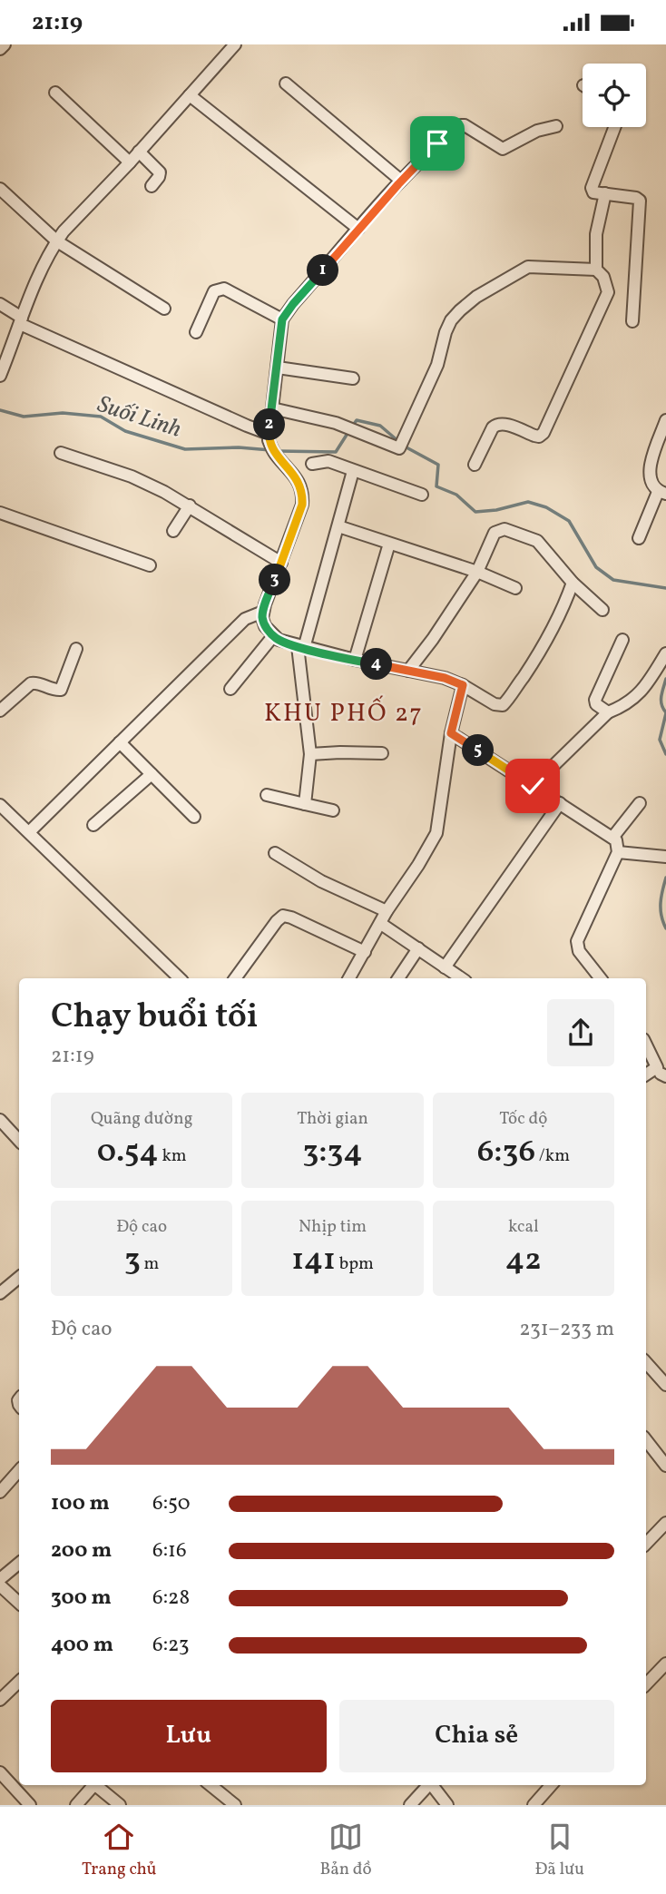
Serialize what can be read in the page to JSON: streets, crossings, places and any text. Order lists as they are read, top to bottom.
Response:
{
  "districts": ["KHU PHỐ 27"],
  "water": ["Suối Linh"],
  "page": {
    "status": "21:19",
    "pins": [
      "1",
      "2",
      "3",
      "4",
      "5"
    ],
    "heading": ["Chạy buổi tối", "21:19"],
    "stats": [
      ["Quãng đường", "0.54 km"],
      ["Thời gian", "3:34"],
      ["Tốc độ", "6:36 /km"],
      ["Độ cao", "3 m"],
      ["Nhịp tim", "141 bpm"],
      ["kcal", "42"]
    ],
    "chart": ["Độ cao", "231–233 m"],
    "list": [
      {
        "name": "100 m",
        "note": "6:50"
      },
      {
        "name": "200 m",
        "note": "6:16"
      },
      {
        "name": "300 m",
        "note": "6:28"
      },
      {
        "name": "400 m",
        "note": "6:23"
      }
    ],
    "buttons": ["Lưu", "Chia sẻ"],
    "tabs": ["Trang chủ", "Bản đồ", "Đã lưu"]
  }
}
